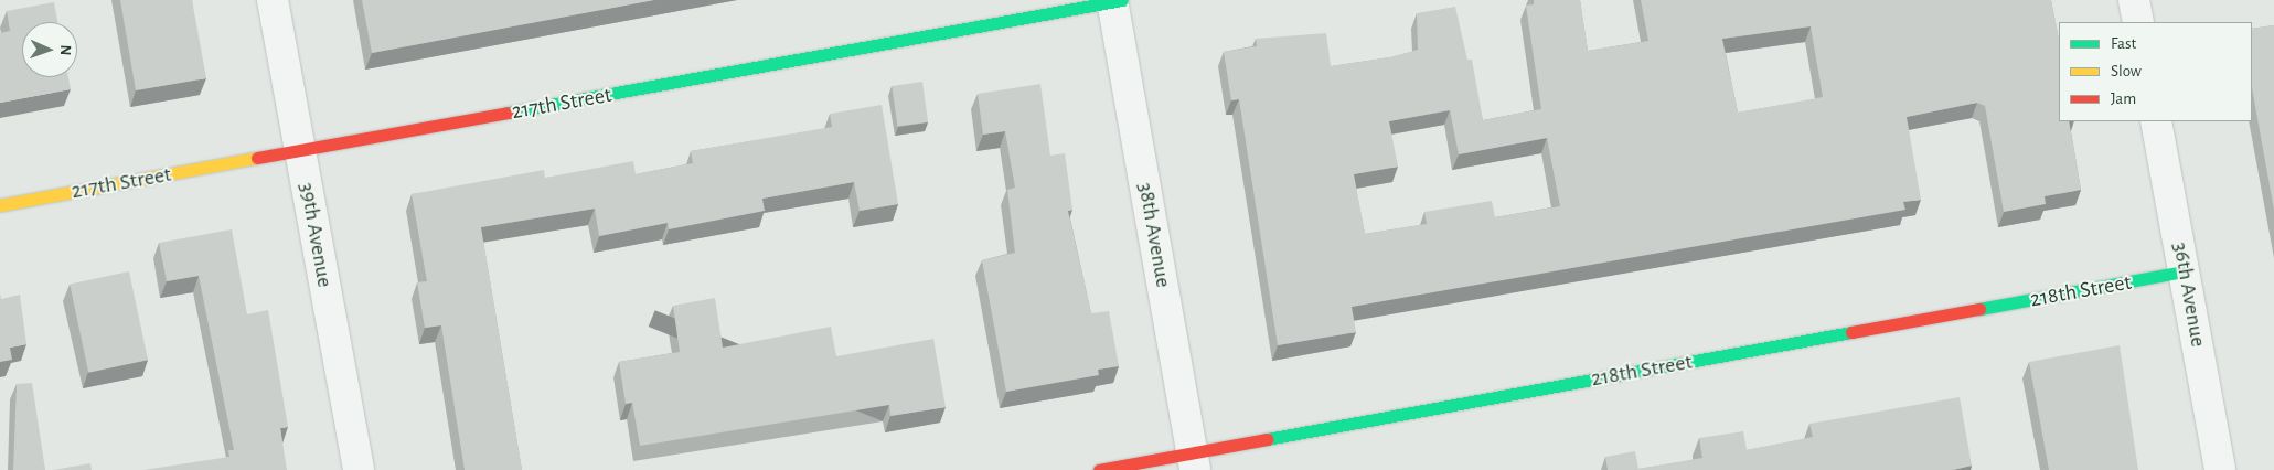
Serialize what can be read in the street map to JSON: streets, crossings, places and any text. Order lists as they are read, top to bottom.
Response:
{
  "streets": {
    "street": [
      "217th Street",
      "39th Avenue",
      "38th Avenue",
      "218th Street",
      "36th Avenue"
    ]
  },
  "crossings": [
    ["217th Street", "39th Avenue"],
    ["217th Street", "38th Avenue"],
    ["38th Avenue", "218th Street"],
    ["218th Street", "36th Avenue"]
  ],
  "legend": ["Fast", "Slow", "Jam"],
  "north": "right"
}
